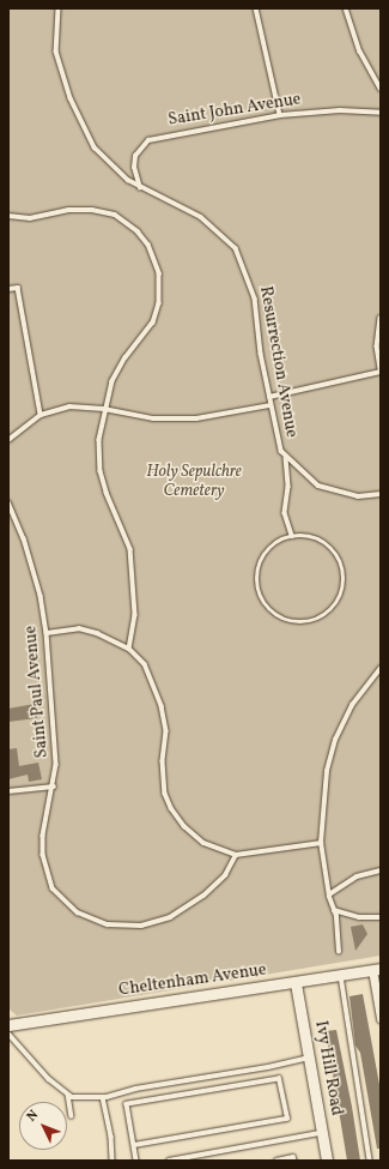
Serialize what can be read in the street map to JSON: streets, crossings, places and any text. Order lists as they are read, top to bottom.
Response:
{
  "streets": {
    "main road": ["Cheltenham Avenue", "Ivy Hill Road"],
    "lane": ["Saint John Avenue", "Resurrection Avenue", "Saint Paul Avenue"]
  },
  "crossings": [
    ["Saint John Avenue", "Resurrection Avenue"],
    ["Cheltenham Avenue", "Ivy Hill Road"]
  ],
  "parks": ["Holy Sepulchre Cemetery"],
  "north": "top left"
}
